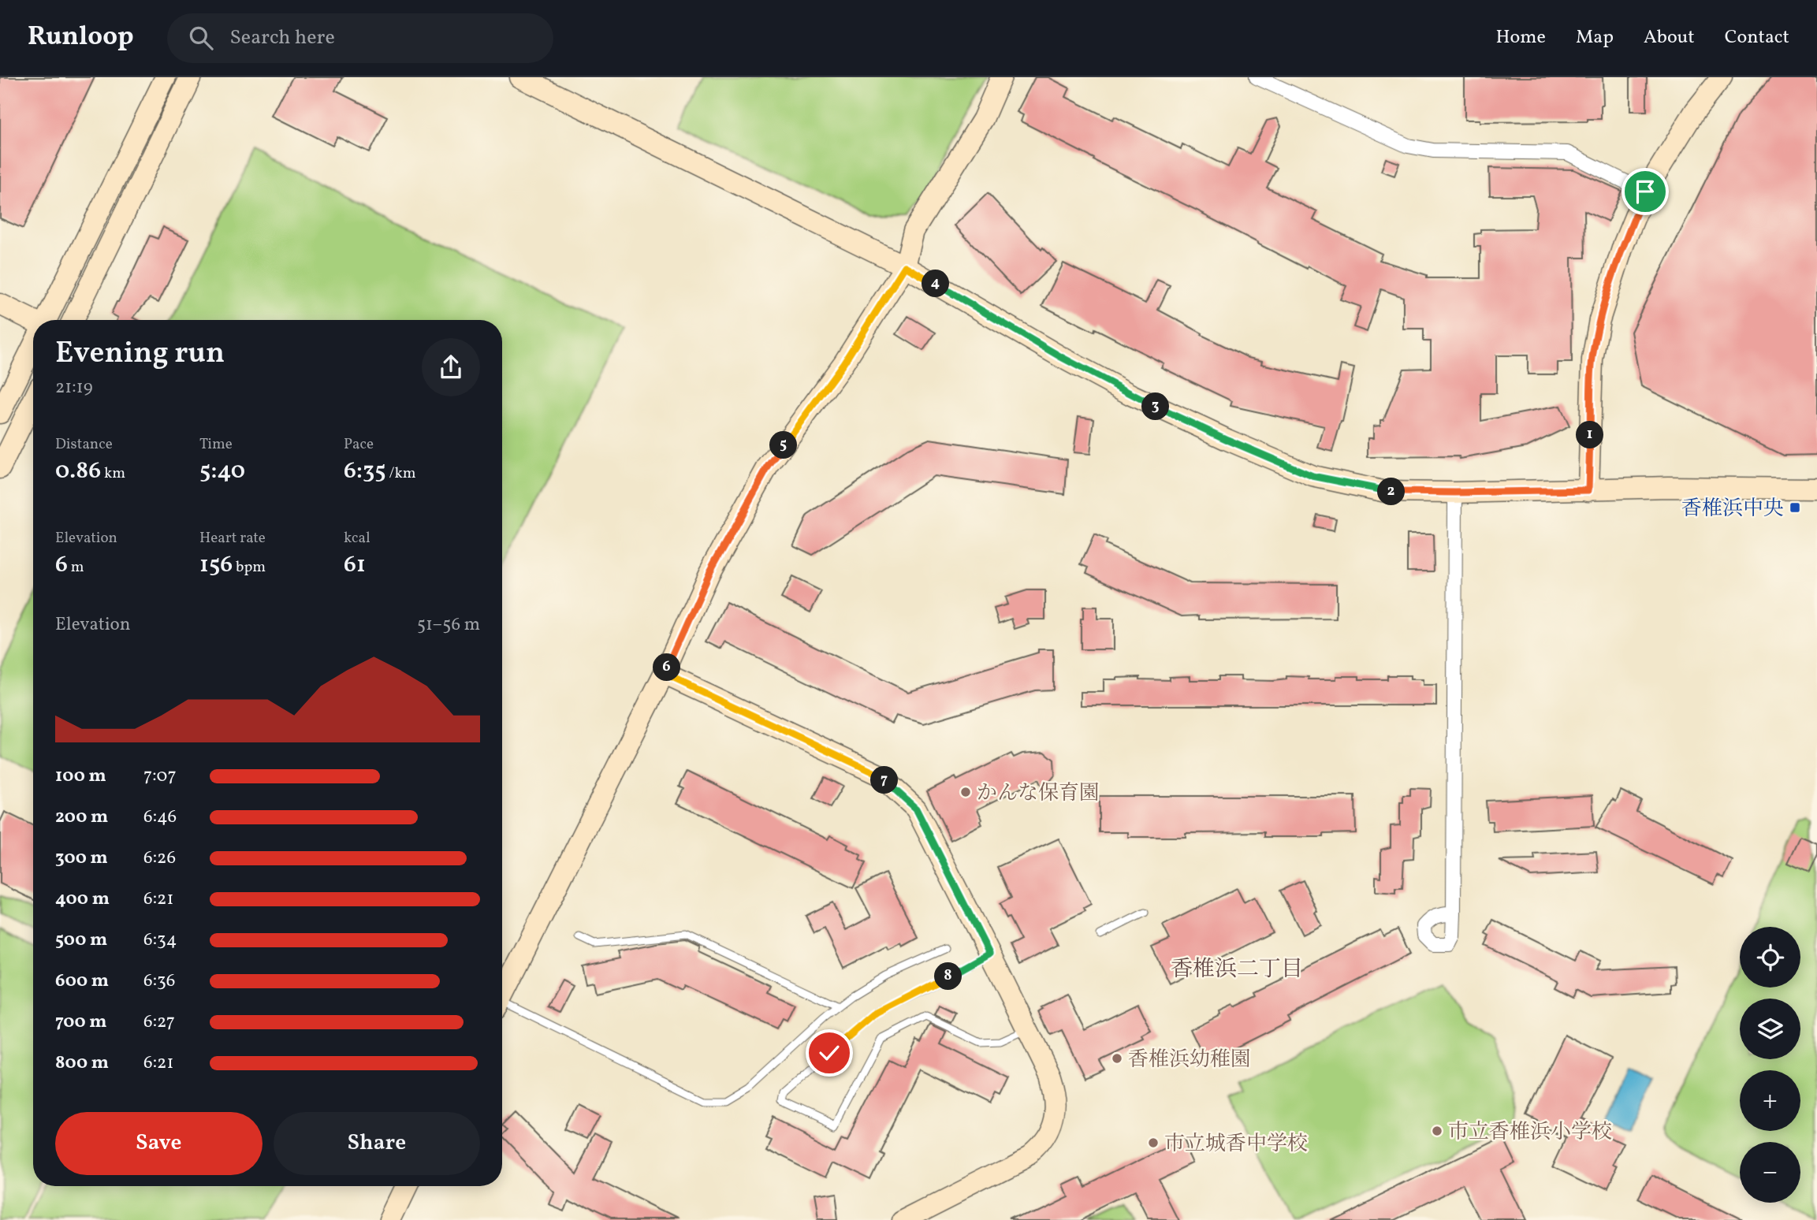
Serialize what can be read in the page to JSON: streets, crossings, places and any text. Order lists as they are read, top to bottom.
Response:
{
  "districts": ["香椎浜二丁目"],
  "places": {
    "transit": ["香椎浜中央"],
    "other": [
      "かんな保育園",
      "香椎浜幼稚園",
      "市立香椎浜小学校",
      "市立城香中学校"
    ]
  },
  "page": {
    "header": "Runloop",
    "search": "Search here",
    "nav": [
      "Home",
      "Map",
      "About",
      "Contact"
    ],
    "pins": [
      "4",
      "3",
      "1",
      "5",
      "2",
      "6",
      "7",
      "8"
    ],
    "heading": ["Evening run", "21:19"],
    "stats": [
      ["Distance", "0.86 km"],
      ["Time", "5:40"],
      ["Pace", "6:35 /km"],
      ["Elevation", "6 m"],
      ["Heart rate", "156 bpm"],
      ["kcal", "61"]
    ],
    "chart": ["Elevation", "51–56 m"],
    "list": [
      {
        "name": "100 m",
        "note": "7:07"
      },
      {
        "name": "200 m",
        "note": "6:46"
      },
      {
        "name": "300 m",
        "note": "6:26"
      },
      {
        "name": "400 m",
        "note": "6:21"
      },
      {
        "name": "500 m",
        "note": "6:34"
      },
      {
        "name": "600 m",
        "note": "6:36"
      },
      {
        "name": "700 m",
        "note": "6:27"
      },
      {
        "name": "800 m",
        "note": "6:21"
      }
    ],
    "map_buttons": ["+", "−"],
    "buttons": ["Save", "Share"]
  }
}
